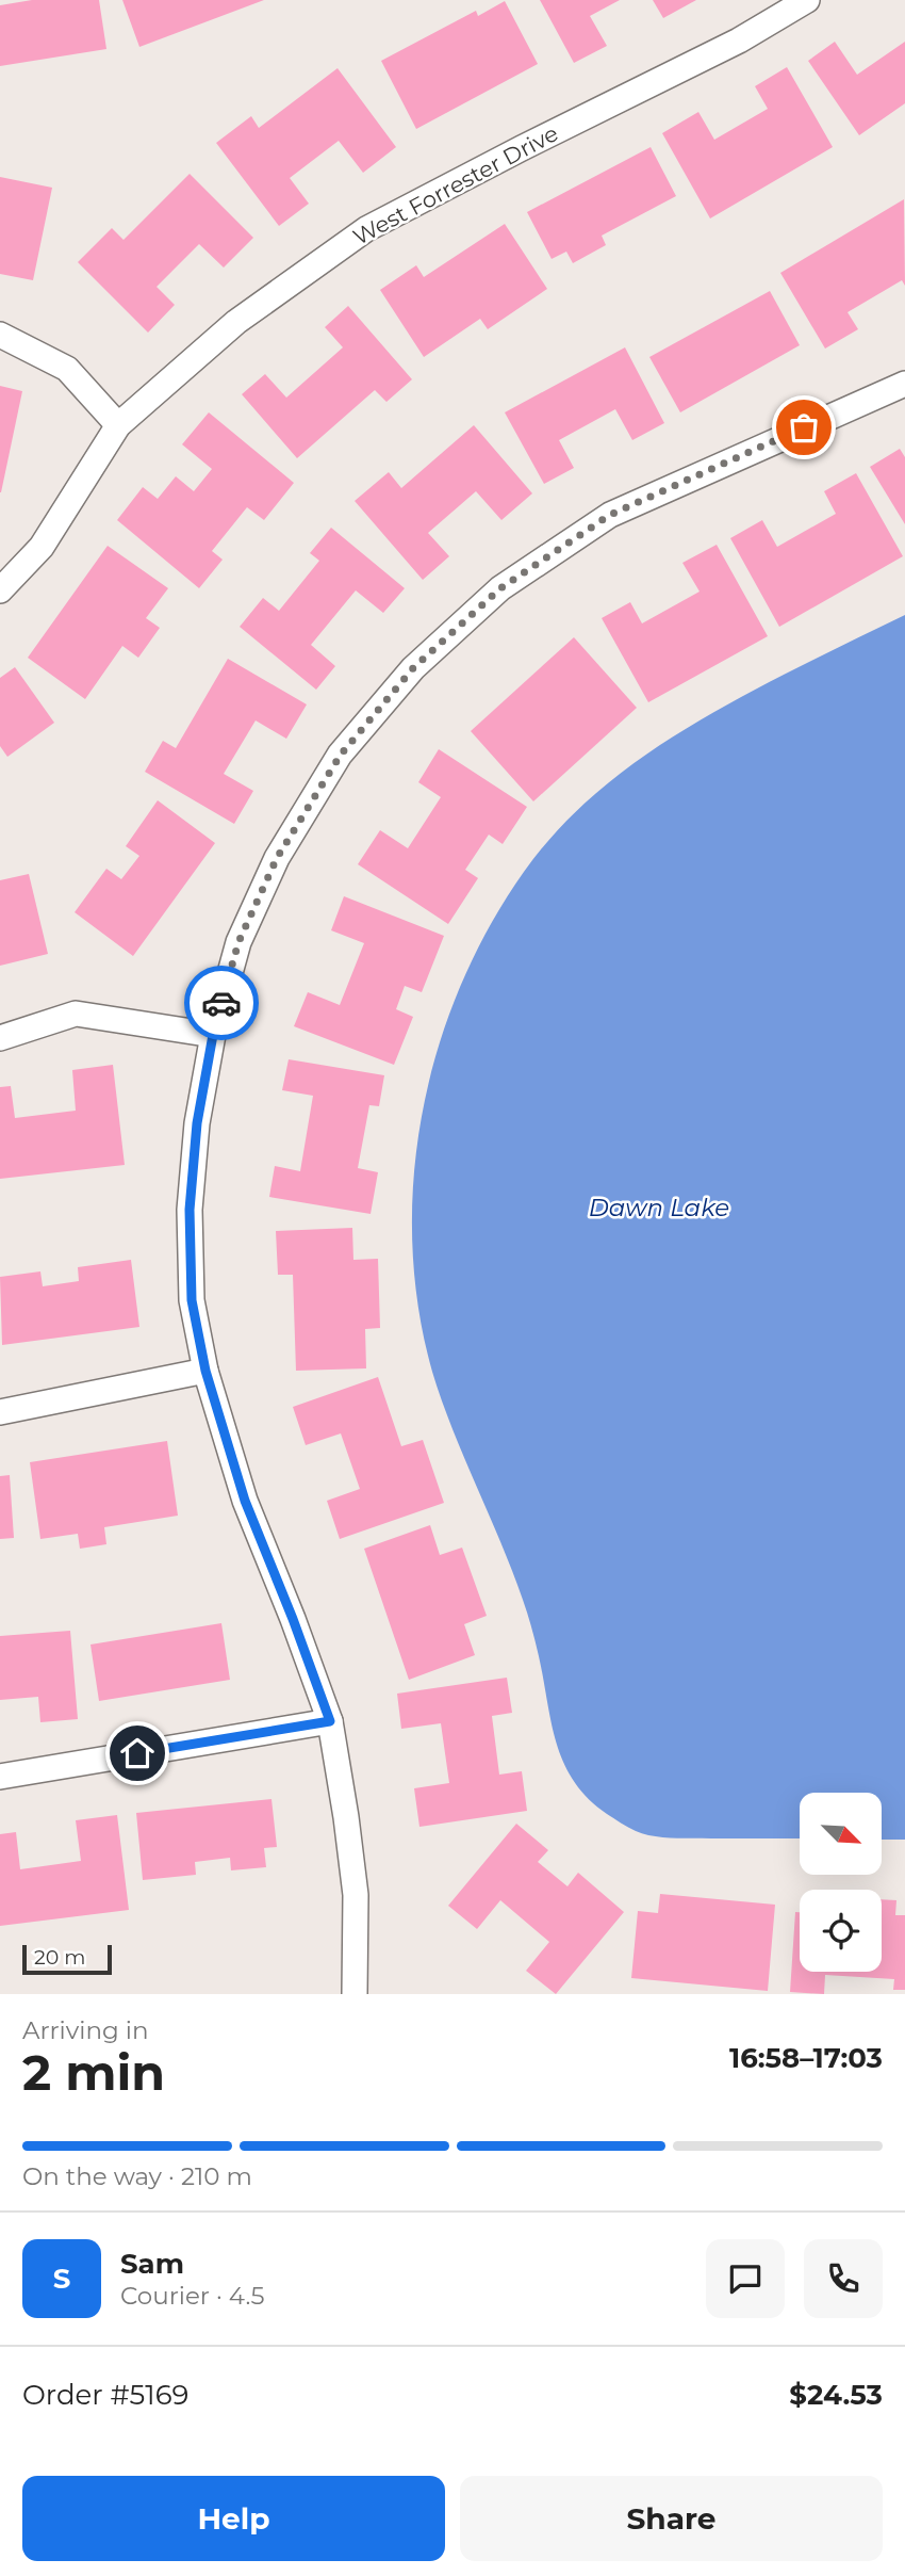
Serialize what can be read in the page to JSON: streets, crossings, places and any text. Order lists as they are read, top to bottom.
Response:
{
  "streets": {
    "street": ["West Forrester Drive"]
  },
  "water": ["Dawn Lake"],
  "scale_bar": "20 m",
  "north": "bottom right",
  "page": {
    "scale": "20 m",
    "heading": ["2 min", "Arriving in", "16:58–17:03"],
    "panel": [
      "Sam",
      "Courier · 4.5",
      "Order #5169",
      "$24.53"
    ],
    "bar": "On the way · 210 m",
    "round": "S",
    "buttons": ["Help", "Share"]
  }
}
